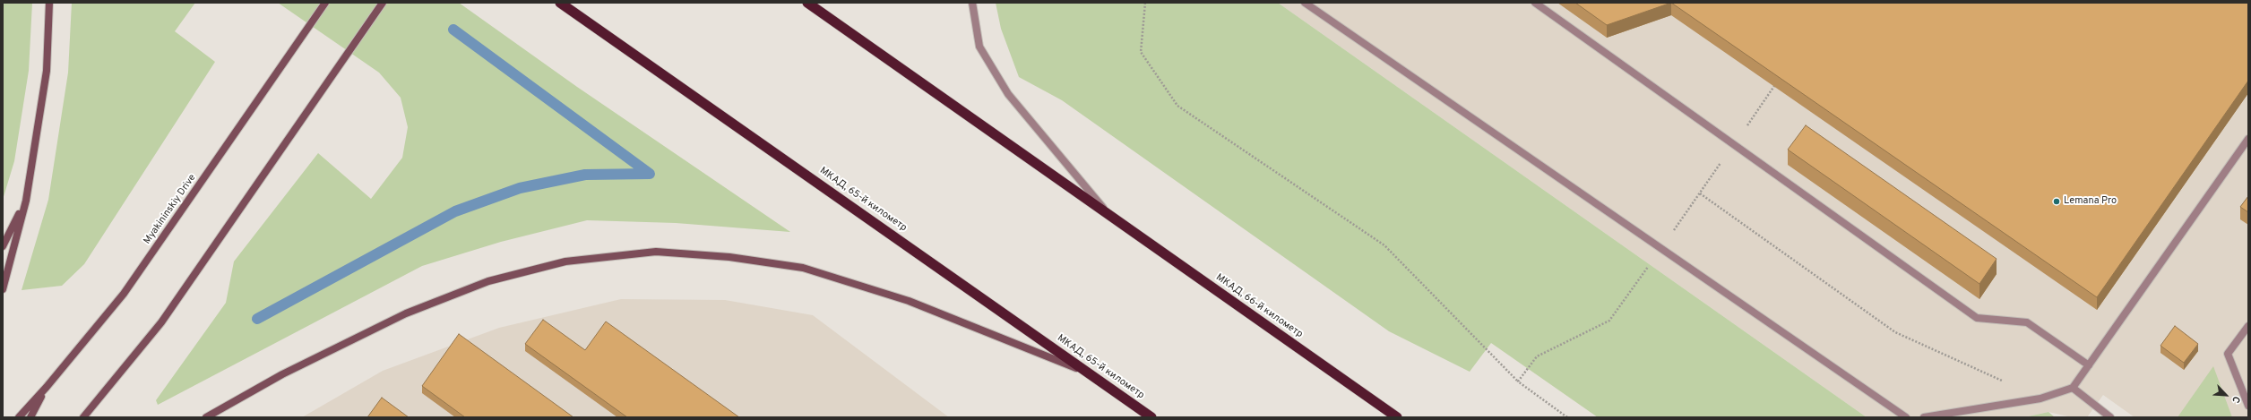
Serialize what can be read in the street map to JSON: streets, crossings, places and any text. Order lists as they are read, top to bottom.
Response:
{
  "streets": {
    "highway": ["МКАД, 65-й километр", "МКАД, 66-й километр"],
    "main road": ["Myakininskiy Drive"]
  },
  "places": ["Lemana Pro"],
  "north": "bottom right"
}
